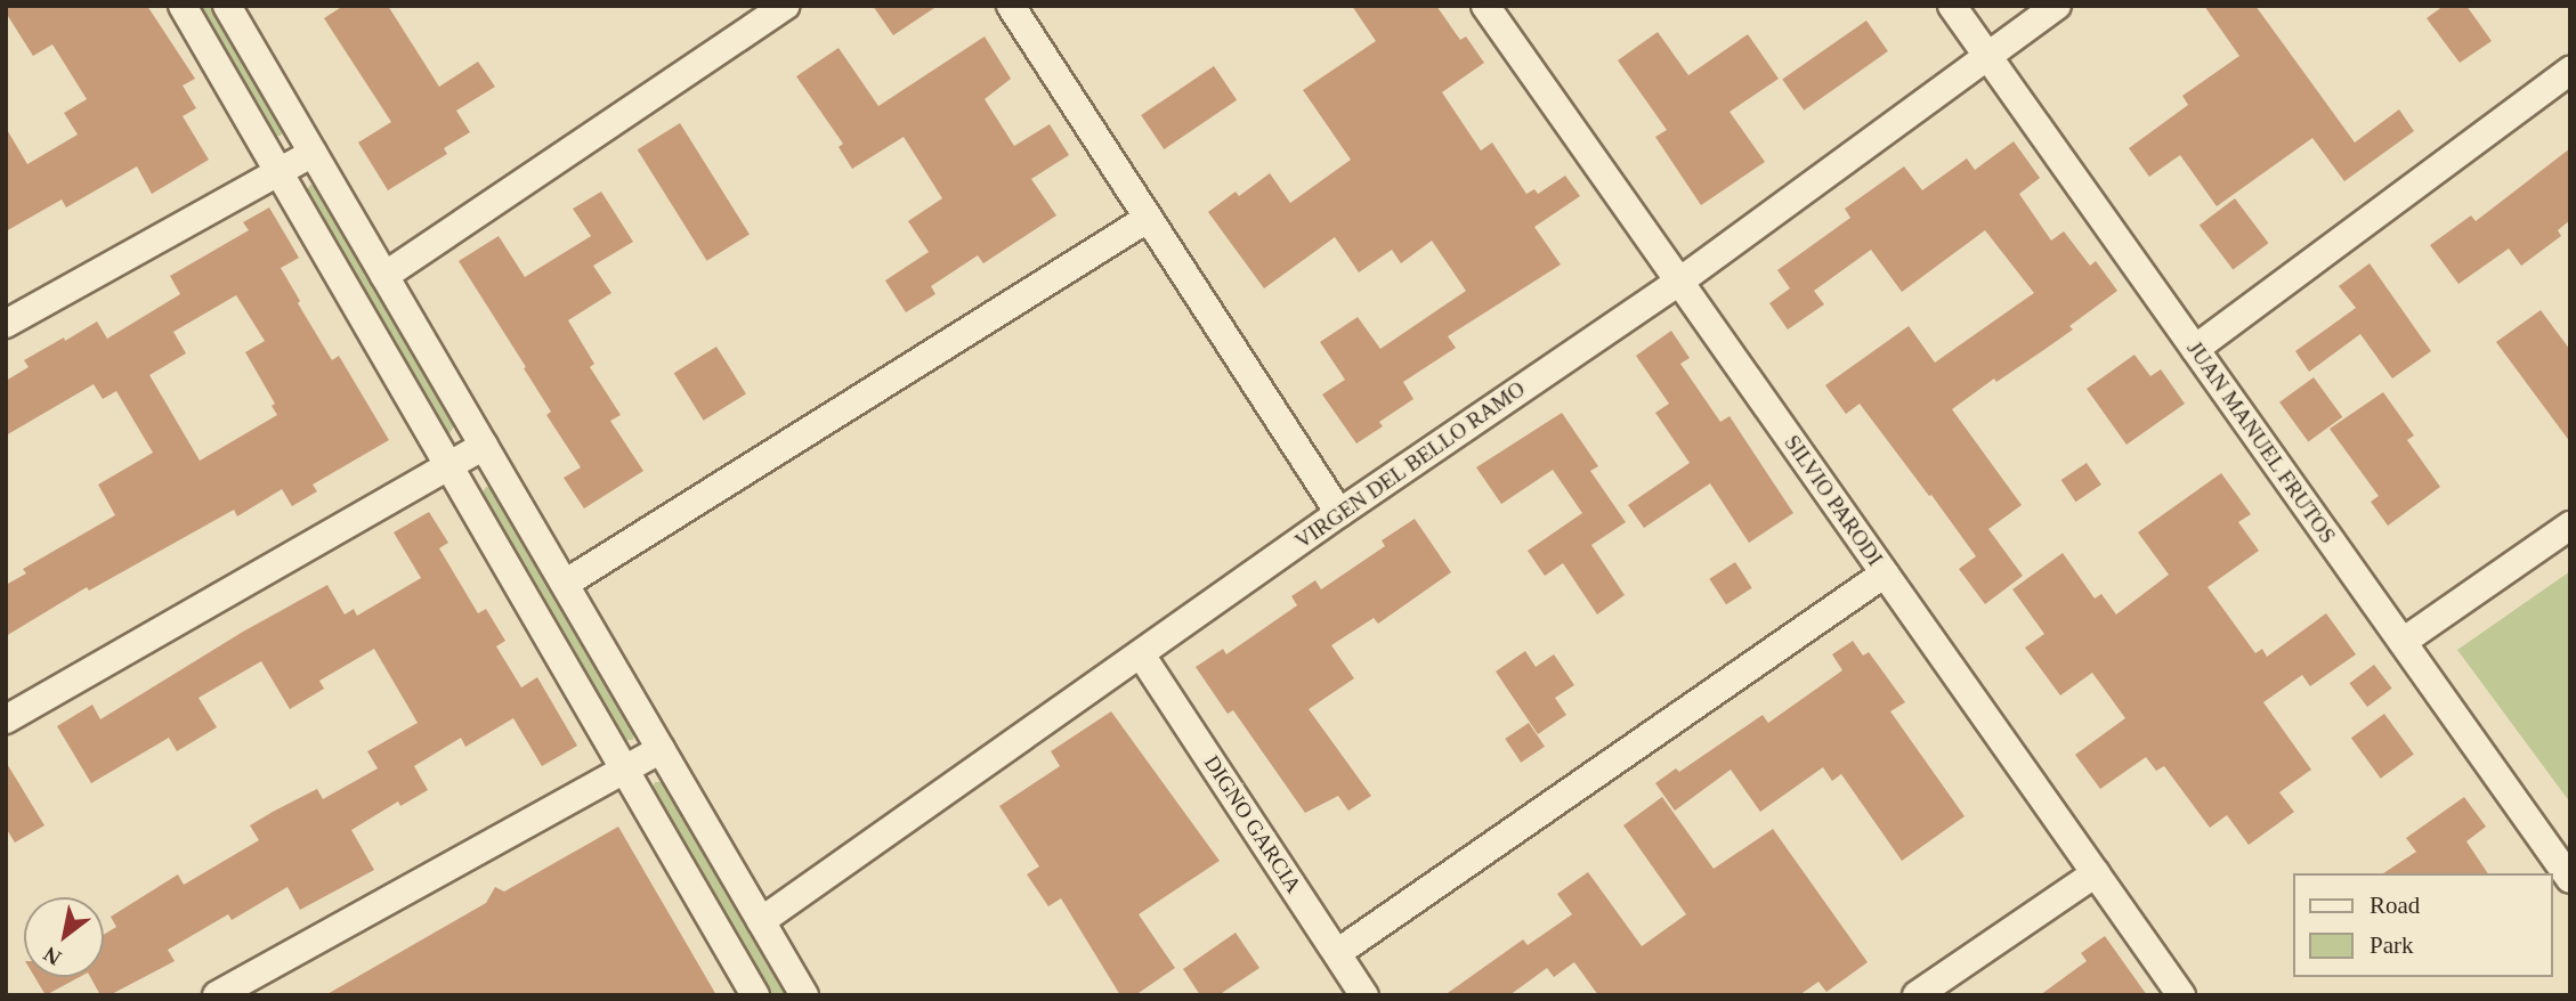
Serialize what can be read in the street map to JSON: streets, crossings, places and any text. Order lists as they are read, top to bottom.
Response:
{
  "streets": {
    "street": [
      "JUAN MANUEL FRUTOS",
      "VIRGEN DEL BELLO RAMO",
      "SILVIO PARODI",
      "DIGNO GARCIA"
    ]
  },
  "crossings": [
    ["JUAN MANUEL FRUTOS", "VIRGEN DEL BELLO RAMO"],
    ["VIRGEN DEL BELLO RAMO", "SILVIO PARODI"],
    ["VIRGEN DEL BELLO RAMO", "DIGNO GARCIA"]
  ],
  "legend": ["Road", "Park"],
  "north": "bottom left"
}
